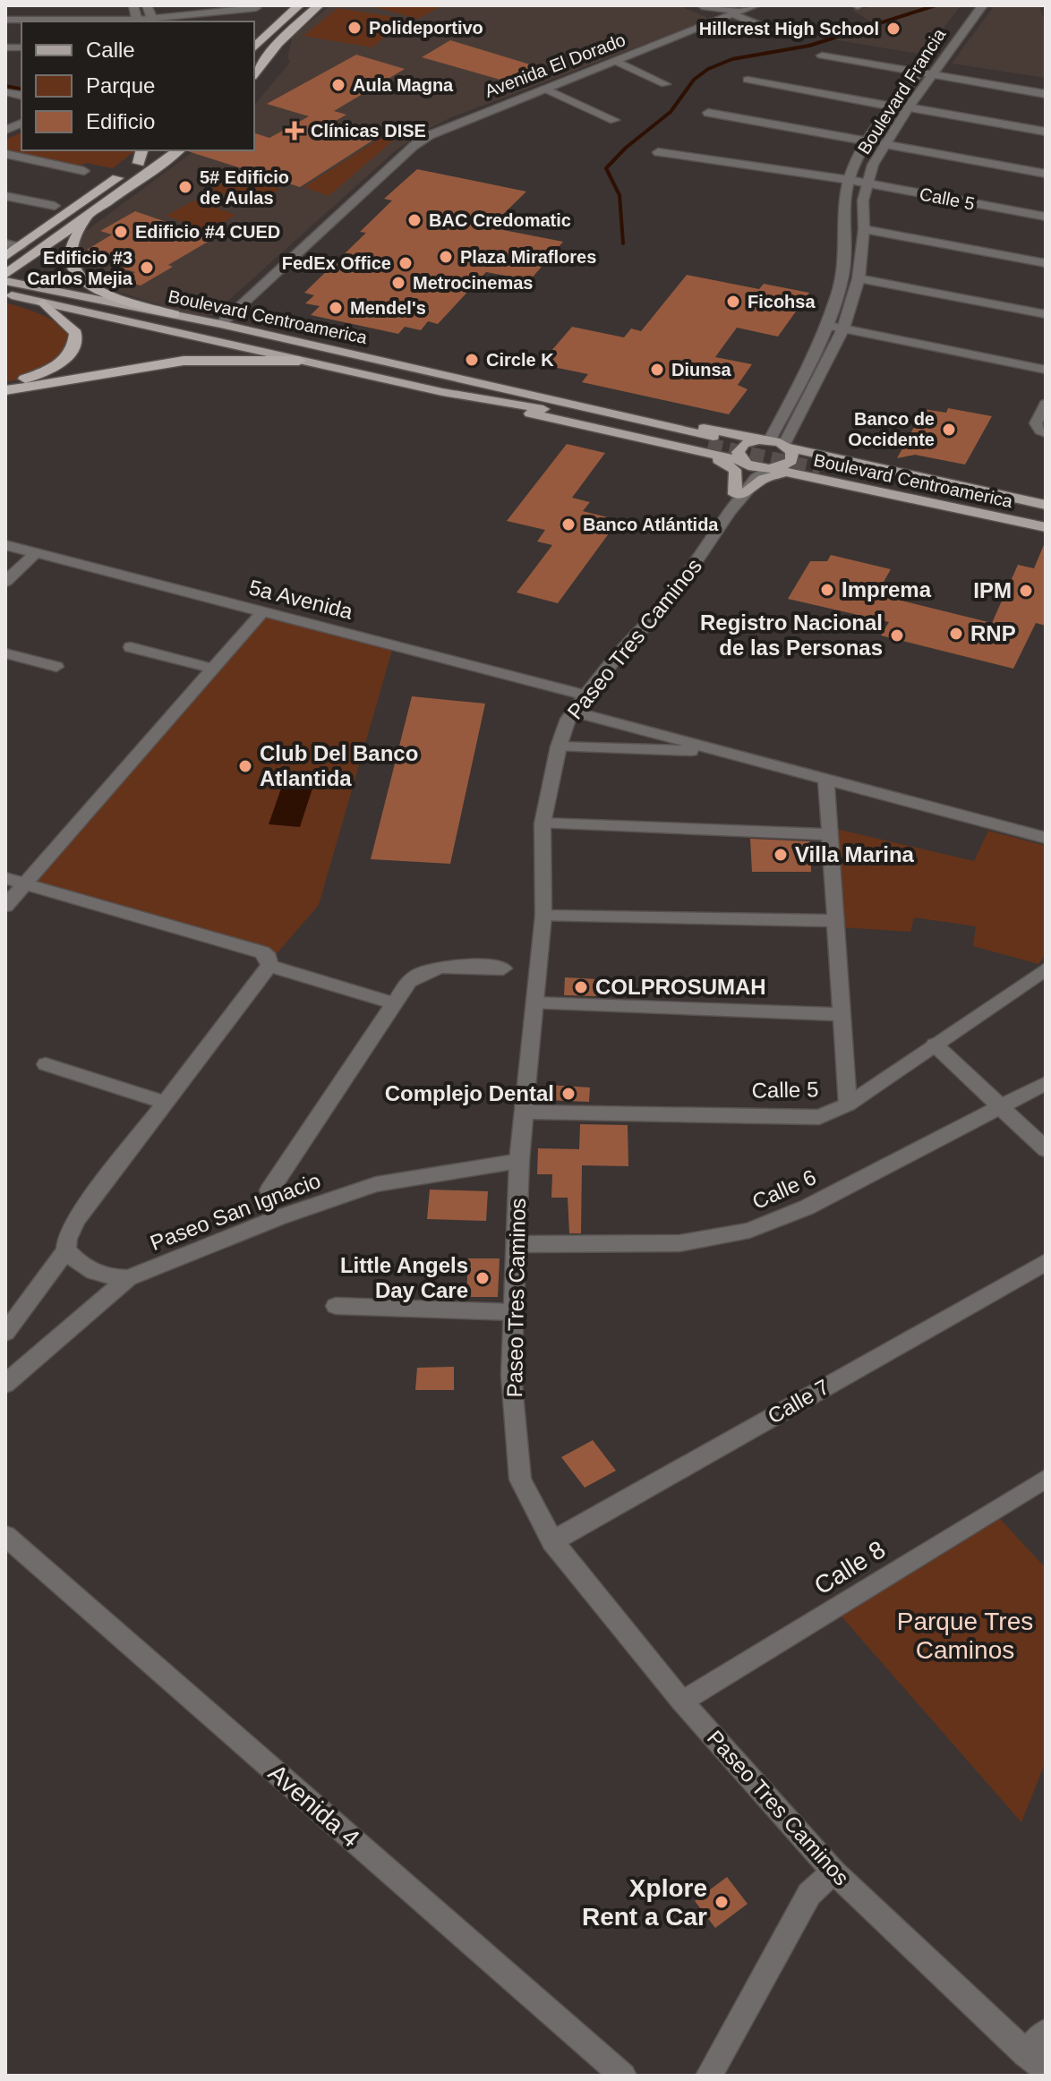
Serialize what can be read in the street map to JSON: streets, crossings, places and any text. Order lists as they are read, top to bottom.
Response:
{
  "streets": {
    "main road": ["Boulevard Centroamerica"],
    "street": [
      "Avenida El Dorado",
      "Boulevard Francia",
      "Calle 5",
      "5a Avenida",
      "Paseo Tres Caminos",
      "Calle 6",
      "Paseo San Ignacio",
      "Calle 7",
      "Calle 8",
      "Avenida 4"
    ]
  },
  "crossings": [
    ["Avenida El Dorado", "Boulevard Centroamerica"],
    ["Boulevard Francia", "Calle 5"],
    ["Boulevard Francia", "Boulevard Centroamerica"],
    ["Calle 5", "Paseo Tres Caminos"],
    ["Boulevard Centroamerica", "Paseo Tres Caminos"],
    ["5a Avenida", "Paseo Tres Caminos"],
    ["Paseo Tres Caminos", "Calle 6"],
    ["Paseo Tres Caminos", "Paseo San Ignacio"],
    ["Paseo Tres Caminos", "Calle 7"],
    ["Paseo Tres Caminos", "Calle 8"]
  ],
  "parks": ["Parque Tres Caminos"],
  "places": {
    "other": [
      "Polideportivo",
      "Hillcrest High School",
      "Aula Magna",
      "5# Edificio de Aulas",
      "BAC Credomatic",
      "Edificio #4 CUED",
      "Plaza Miraflores",
      "FedEx Office",
      "Edificio #3 Carlos Mejia",
      "Metrocinemas",
      "Ficohsa",
      "Mendel's",
      "Circle K",
      "Diunsa",
      "Banco de Occidente",
      "Banco Atlántida",
      "Imprema",
      "IPM",
      "RNP",
      "Registro Nacional de las Personas",
      "Club Del Banco Atlantida",
      "Villa Marina",
      "COLPROSUMAH",
      "Complejo Dental",
      "Little Angels Day Care",
      "Xplore Rent a Car"
    ],
    "health": ["Clínicas DISE"]
  },
  "legend": ["Calle", "Parque", "Edificio"]
}
